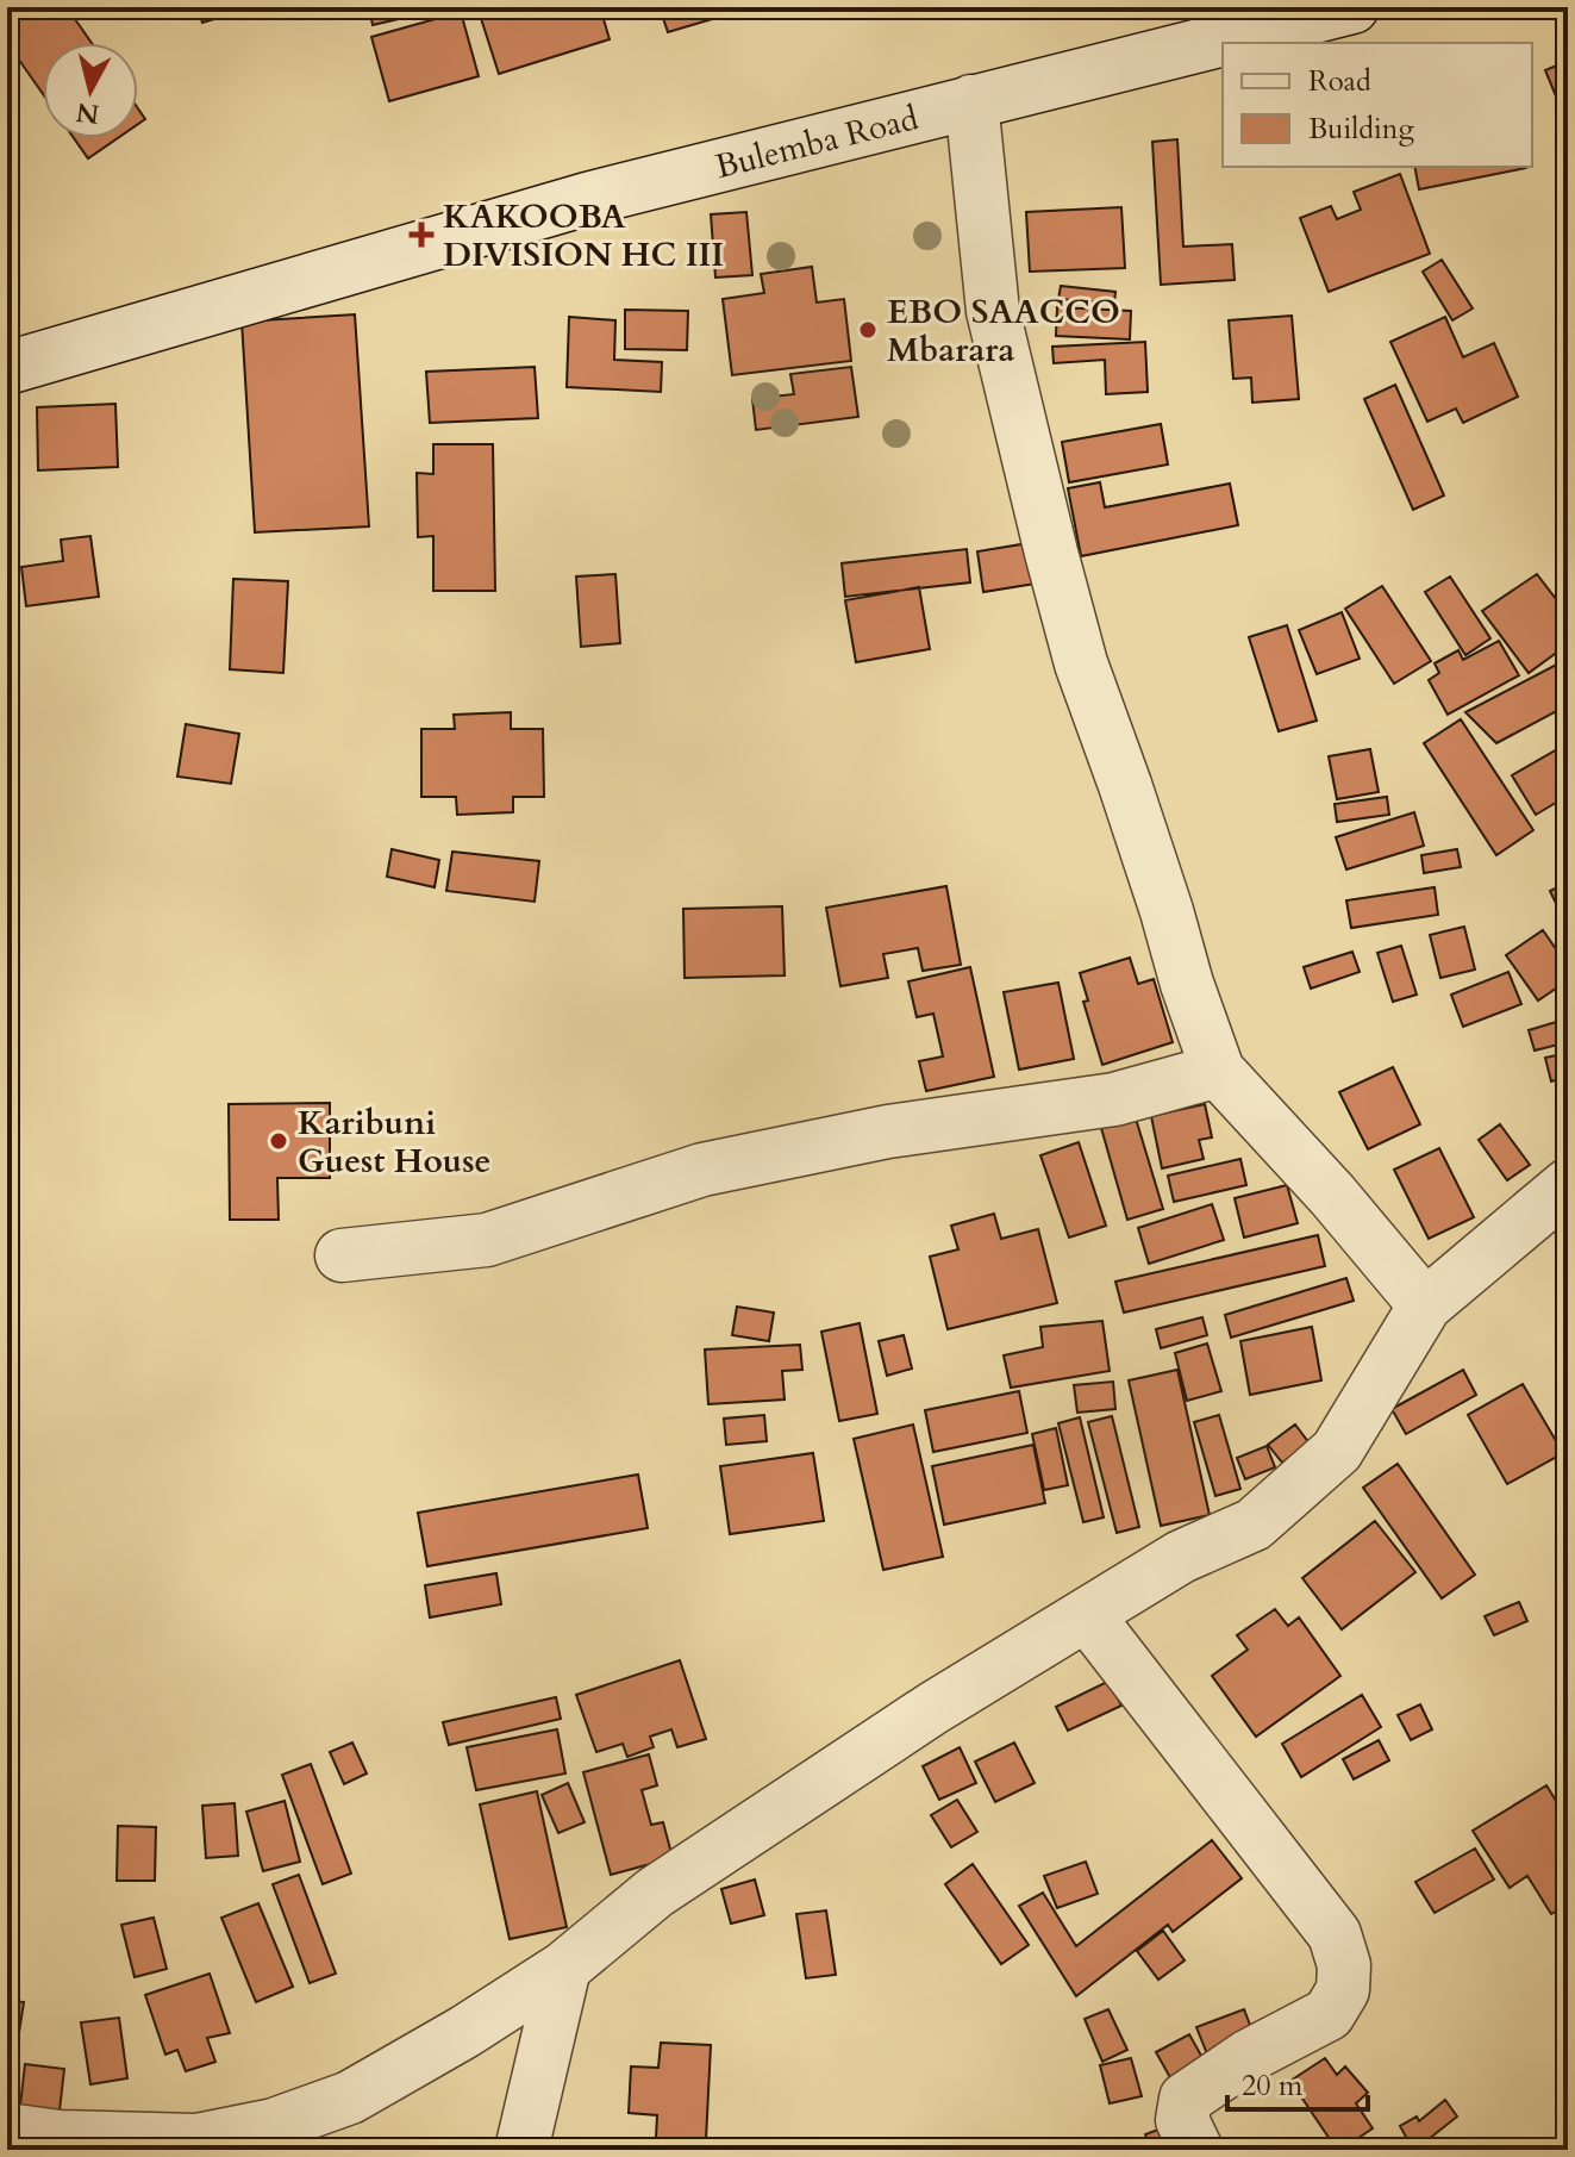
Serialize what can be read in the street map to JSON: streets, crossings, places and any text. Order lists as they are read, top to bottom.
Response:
{
  "streets": {
    "street": ["Bulemba Road"]
  },
  "places": {
    "health": ["KAKOOBA DIVISION HC III"],
    "other": ["EBO SAACCO Mbarara", "Karibuni Guest House"]
  },
  "legend": ["Road", "Building"],
  "scale_bar": "20 m",
  "north": "bottom"
}
